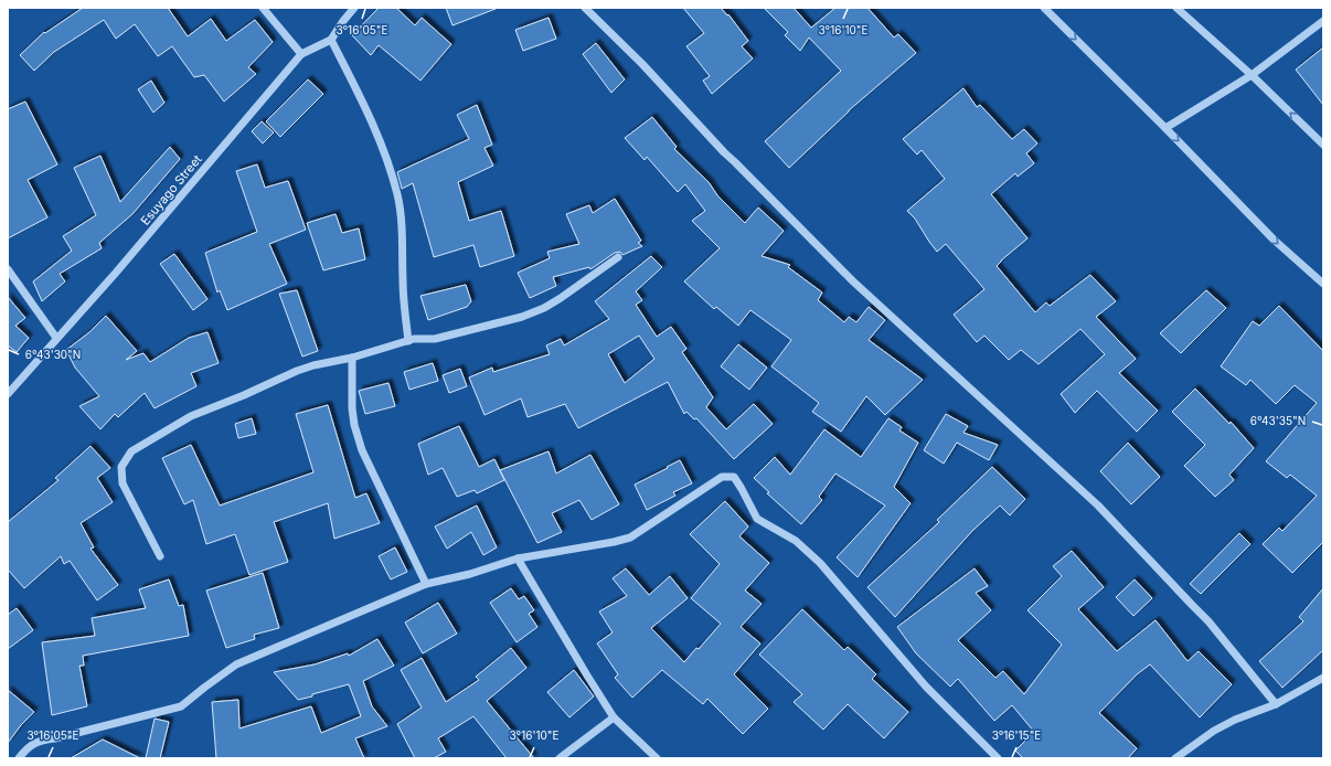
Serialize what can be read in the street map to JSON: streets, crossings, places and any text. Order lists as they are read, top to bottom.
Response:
{
  "streets": {
    "street": ["Esuyago Street"]
  },
  "coordinates": [
    "3°16'05\"E",
    "3°16'10\"E",
    "6°43'30\"N",
    "6°43'35\"N",
    "3°16'15\"E"
  ]
}
